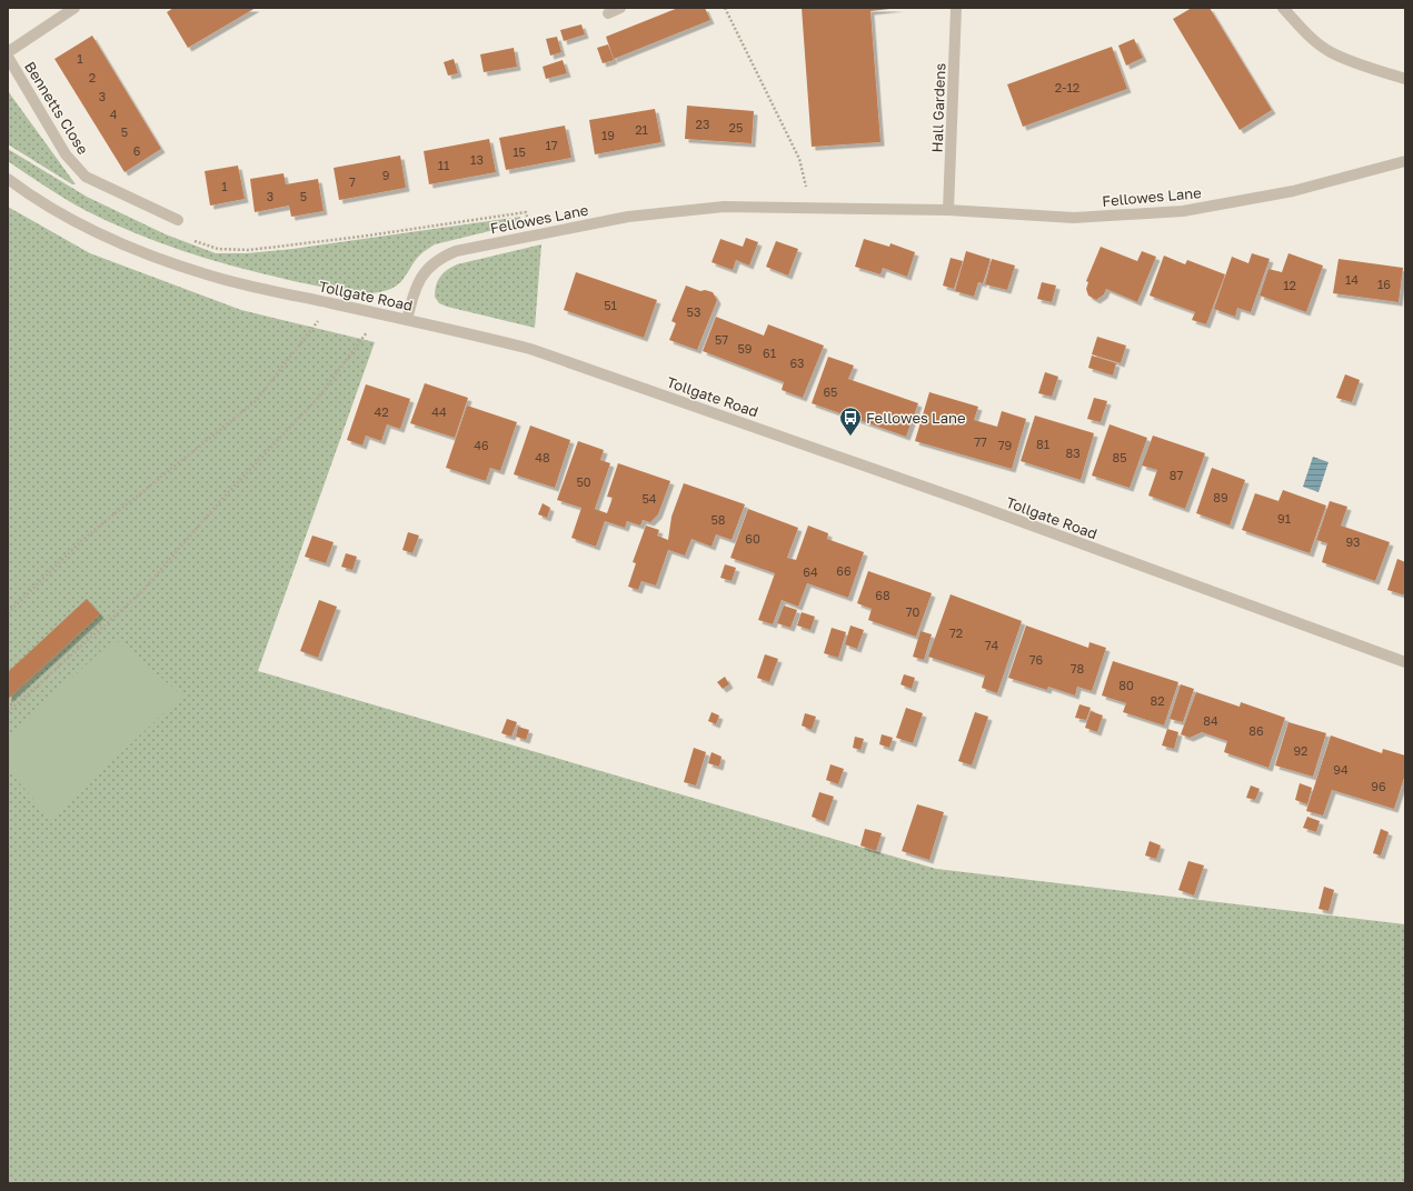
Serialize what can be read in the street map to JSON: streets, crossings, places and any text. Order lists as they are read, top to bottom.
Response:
{
  "streets": {
    "street": [
      "Bennetts Close",
      "Hall Gardens",
      "Fellowes Lane",
      "Tollgate Road"
    ]
  },
  "crossings": [
    ["Hall Gardens", "Fellowes Lane"],
    ["Fellowes Lane", "Tollgate Road"]
  ],
  "places": {
    "bus stop": ["Fellowes Lane"]
  },
  "house_numbers": [
    "1",
    "2",
    "2-12",
    "3",
    "4",
    "23",
    "25",
    "21",
    "5",
    "19",
    "17",
    "6",
    "15",
    "13",
    "11",
    "9",
    "7",
    "1",
    "3",
    "5",
    "14",
    "16",
    "12",
    "51",
    "53",
    "57",
    "59",
    "61",
    "63",
    "65",
    "42",
    "44",
    "77",
    "81",
    "46",
    "79",
    "83",
    "48",
    "85",
    "87",
    "50",
    "89",
    "54",
    "91",
    "58",
    "60",
    "93",
    "66",
    "64",
    "68",
    "70",
    "72",
    "74",
    "76",
    "78",
    "80",
    "82",
    "84",
    "86",
    "92",
    "94",
    "96"
  ]
}
